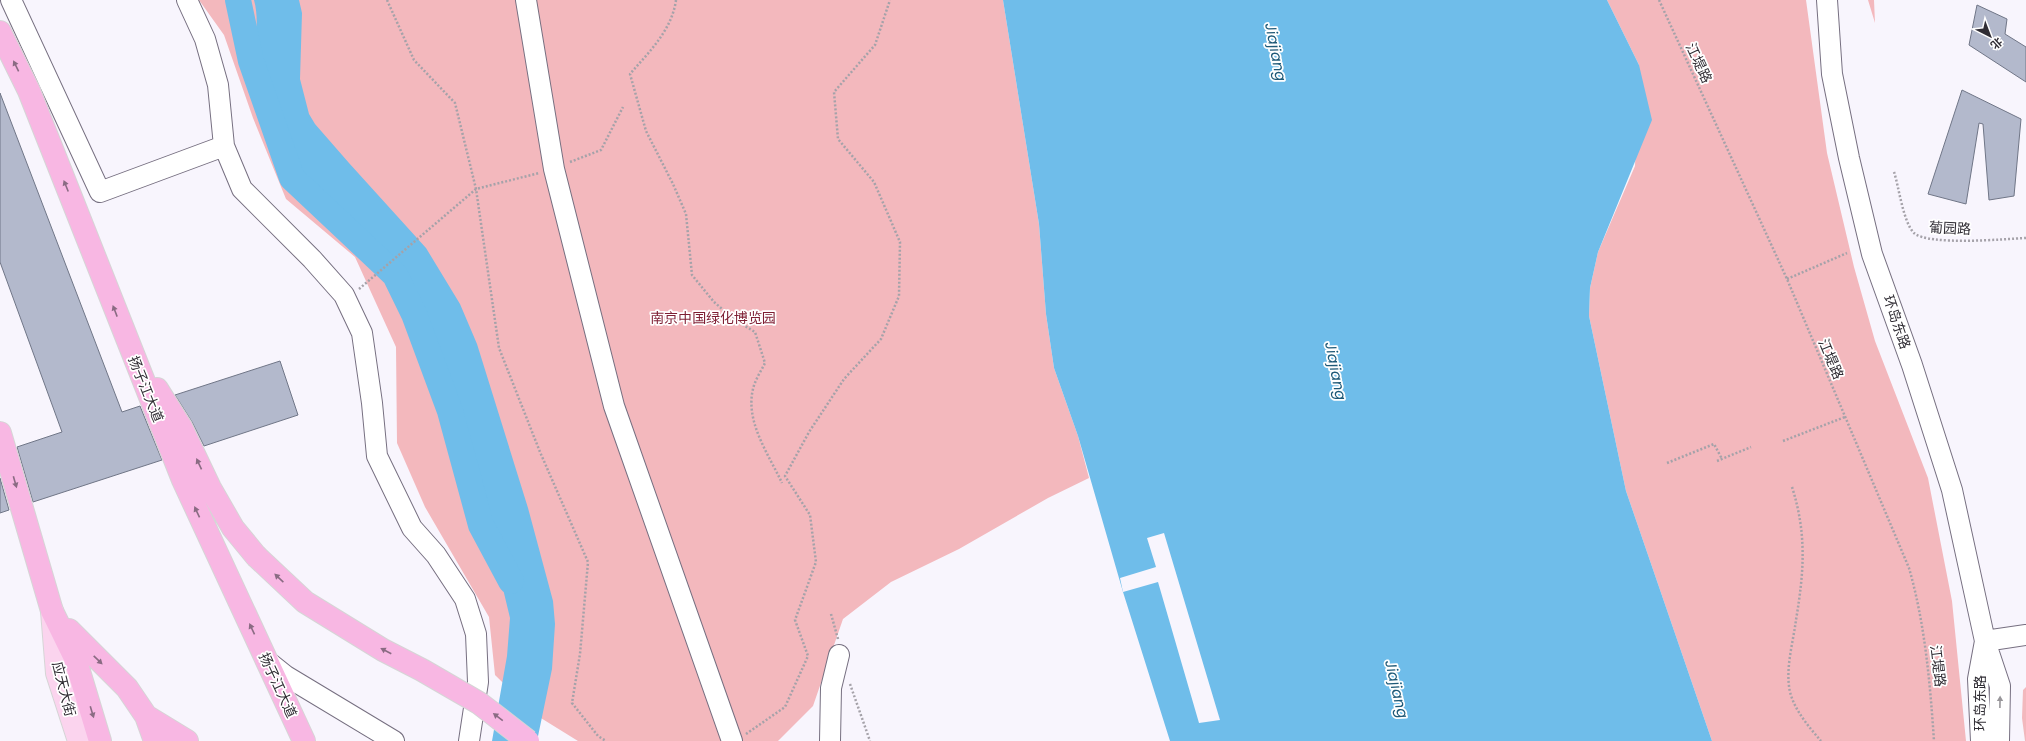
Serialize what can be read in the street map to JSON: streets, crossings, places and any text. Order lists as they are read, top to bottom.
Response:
{
  "streets": {
    "highway": ["扬子江大道"],
    "main road": ["应天大街"],
    "street": ["环岛东路"],
    "path": ["江堤路", "葡园路"]
  },
  "water": ["Jiajiang"],
  "parks": ["南京中国绿化博览园"],
  "north": "bottom right"
}
